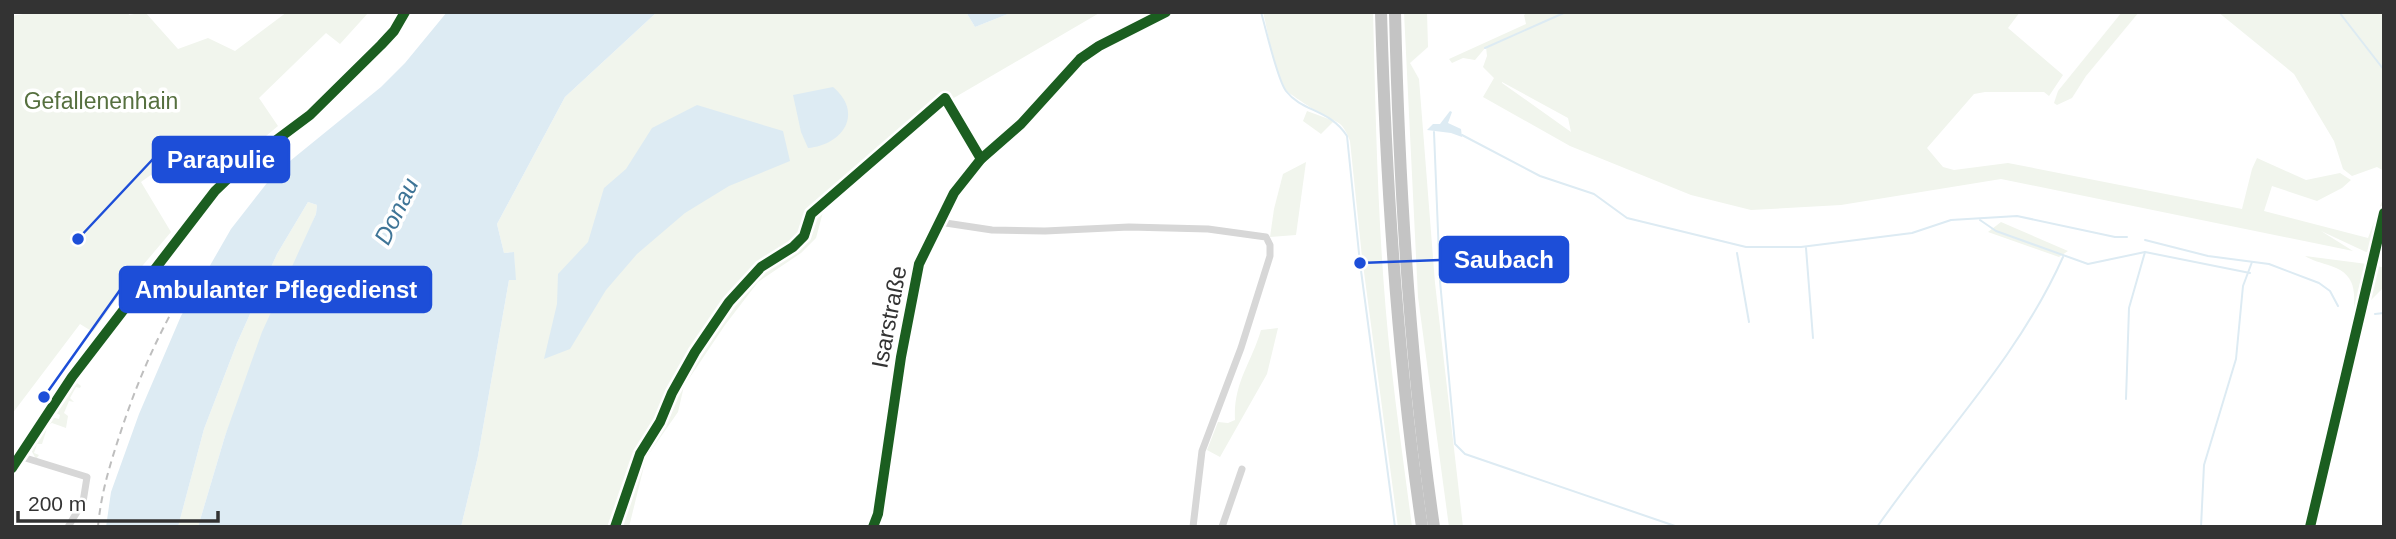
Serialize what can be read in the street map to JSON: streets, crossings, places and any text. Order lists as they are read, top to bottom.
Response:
{
  "streets": {
    "street": ["Isarstraße"]
  },
  "water": ["Donau"],
  "parks": ["Gefallenenhain"],
  "places": ["Parapulie", "Saubach", "Ambulanter Pflegedienst"],
  "scale_bar": "200 m"
}
